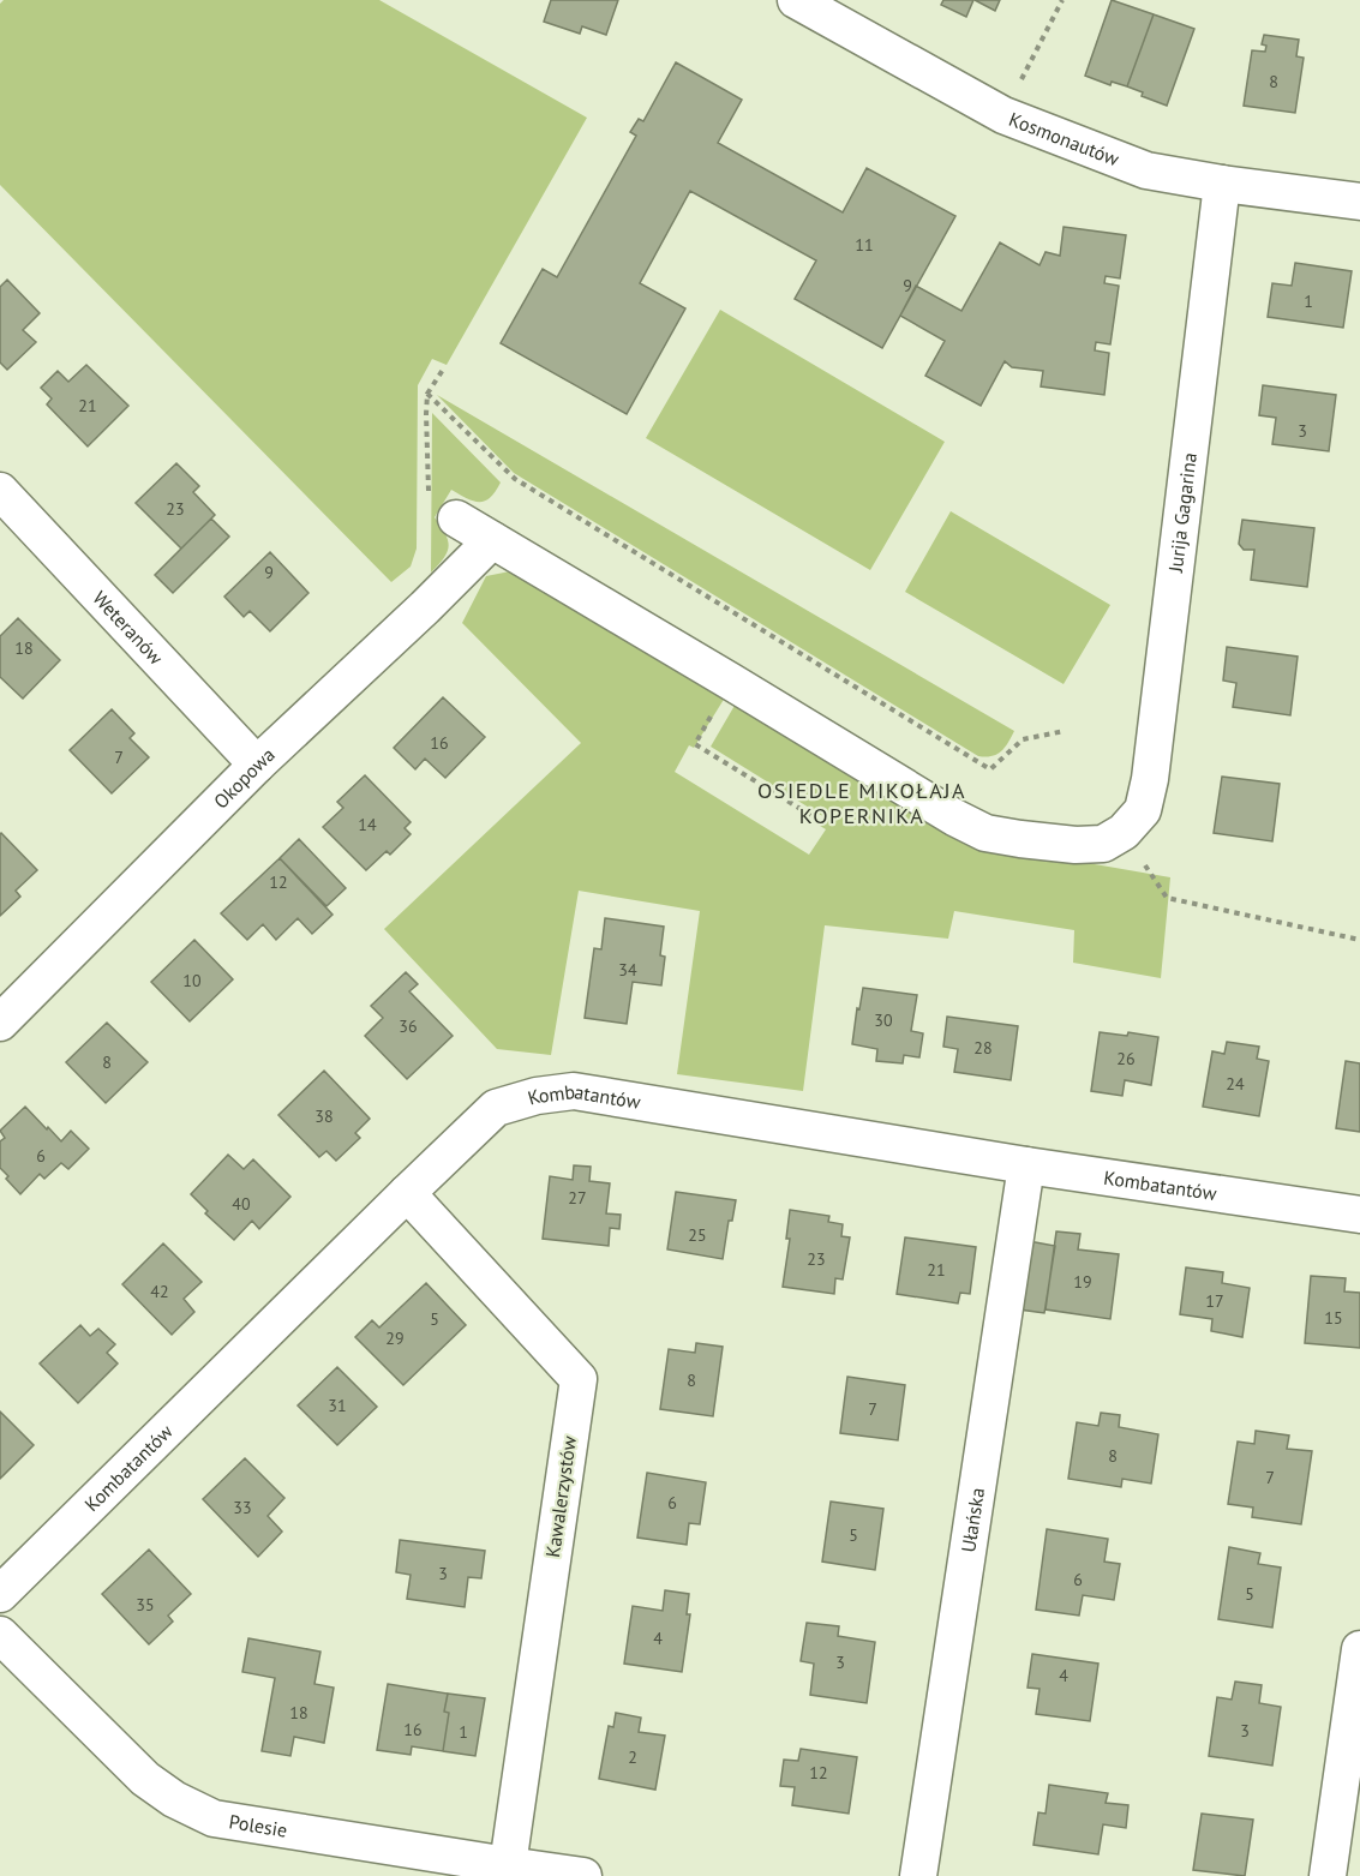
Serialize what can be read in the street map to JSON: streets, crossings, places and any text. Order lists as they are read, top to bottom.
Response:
{
  "streets": {
    "street": [
      "Kosmonautów",
      "Jurija Gagarina",
      "Weteranów",
      "Okopowa",
      "Kombatantów",
      "Kawalerzystów",
      "Ułańska",
      "Polesie"
    ]
  },
  "crossings": [
    ["Kosmonautów", "Jurija Gagarina"],
    ["Weteranów", "Okopowa"],
    ["Kombatantów", "Kawalerzystów"],
    ["Kombatantów", "Ułańska"],
    ["Kawalerzystów", "Polesie"]
  ],
  "districts": ["OSIEDLE MIKOŁAJA KOPERNIKA"],
  "house_numbers": [
    "8",
    "11",
    "9",
    "1",
    "21",
    "3",
    "23",
    "9",
    "18",
    "16",
    "7",
    "14",
    "12",
    "34",
    "10",
    "30",
    "36",
    "28",
    "26",
    "8",
    "24",
    "38",
    "6",
    "27",
    "40",
    "25",
    "23",
    "21",
    "19",
    "42",
    "17",
    "15",
    "5",
    "29",
    "8",
    "31",
    "7",
    "8",
    "7",
    "6",
    "33",
    "5",
    "3",
    "6",
    "5",
    "35",
    "4",
    "3",
    "4",
    "18",
    "16",
    "3",
    "1",
    "2",
    "12"
  ]
}
